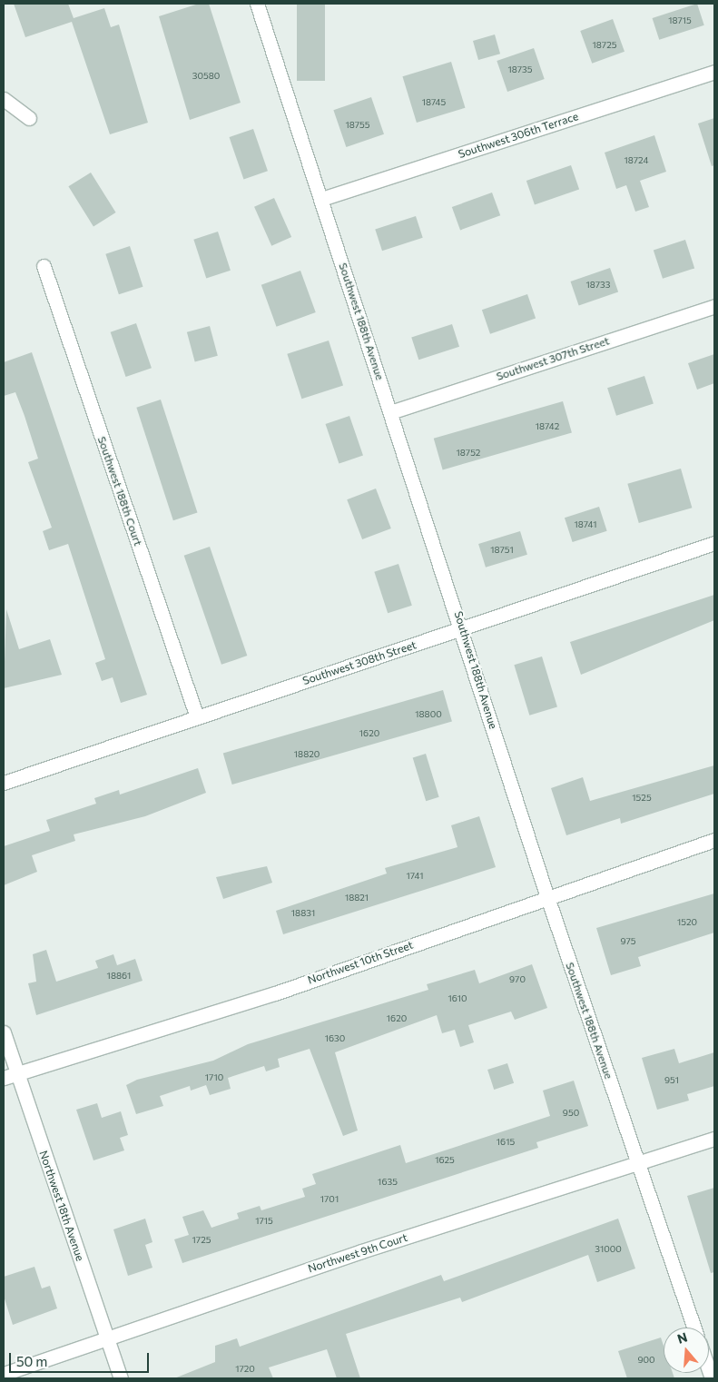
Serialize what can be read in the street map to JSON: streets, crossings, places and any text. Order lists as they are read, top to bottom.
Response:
{
  "streets": {
    "street": [
      "Southwest 306th Terrace",
      "Southwest 188th Avenue",
      "Southwest 307th Street",
      "Southwest 188th Court",
      "Southwest 308th Street",
      "Northwest 10th Street",
      "Northwest 18th Avenue",
      "Northwest 9th Court"
    ]
  },
  "crossings": [
    ["Southwest 306th Terrace", "Southwest 188th Avenue"],
    ["Southwest 188th Avenue", "Southwest 307th Street"],
    ["Southwest 188th Avenue", "Southwest 308th Street"],
    ["Southwest 188th Avenue", "Northwest 10th Street"],
    ["Southwest 188th Avenue", "Northwest 9th Court"],
    ["Southwest 188th Court", "Southwest 308th Street"],
    ["Northwest 10th Street", "Northwest 18th Avenue"],
    ["Northwest 18th Avenue", "Northwest 9th Court"]
  ],
  "house_numbers": [
    "18715",
    "18725",
    "18735",
    "30580",
    "18745",
    "18755",
    "18724",
    "18733",
    "18742",
    "18752",
    "18741",
    "18751",
    "18800",
    "1620",
    "18820",
    "1525",
    "1741",
    "18821",
    "18831",
    "1520",
    "975",
    "18861",
    "970",
    "1610",
    "1620",
    "1630",
    "1710",
    "951",
    "950",
    "1615",
    "1625",
    "1635",
    "1701",
    "1715",
    "1725",
    "31000",
    "900",
    "1720"
  ],
  "scale_bar": "50 m",
  "north": "top"
}
